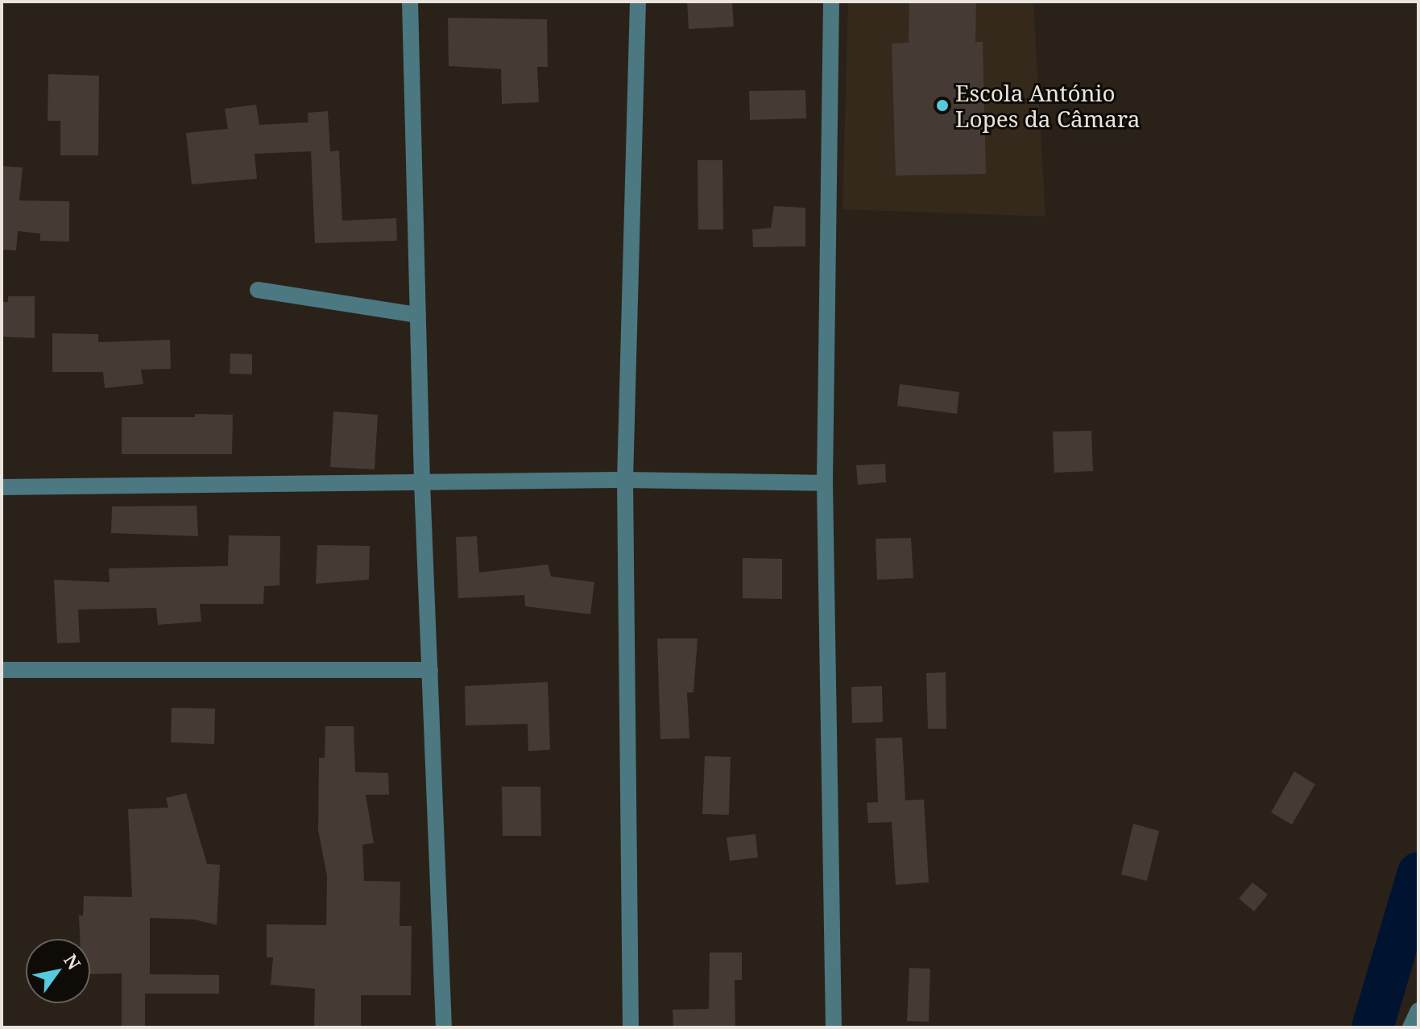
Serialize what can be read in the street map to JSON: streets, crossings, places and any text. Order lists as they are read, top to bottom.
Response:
{
  "places": ["Escola António Lopes da Câmara"],
  "north": "top right"
}
